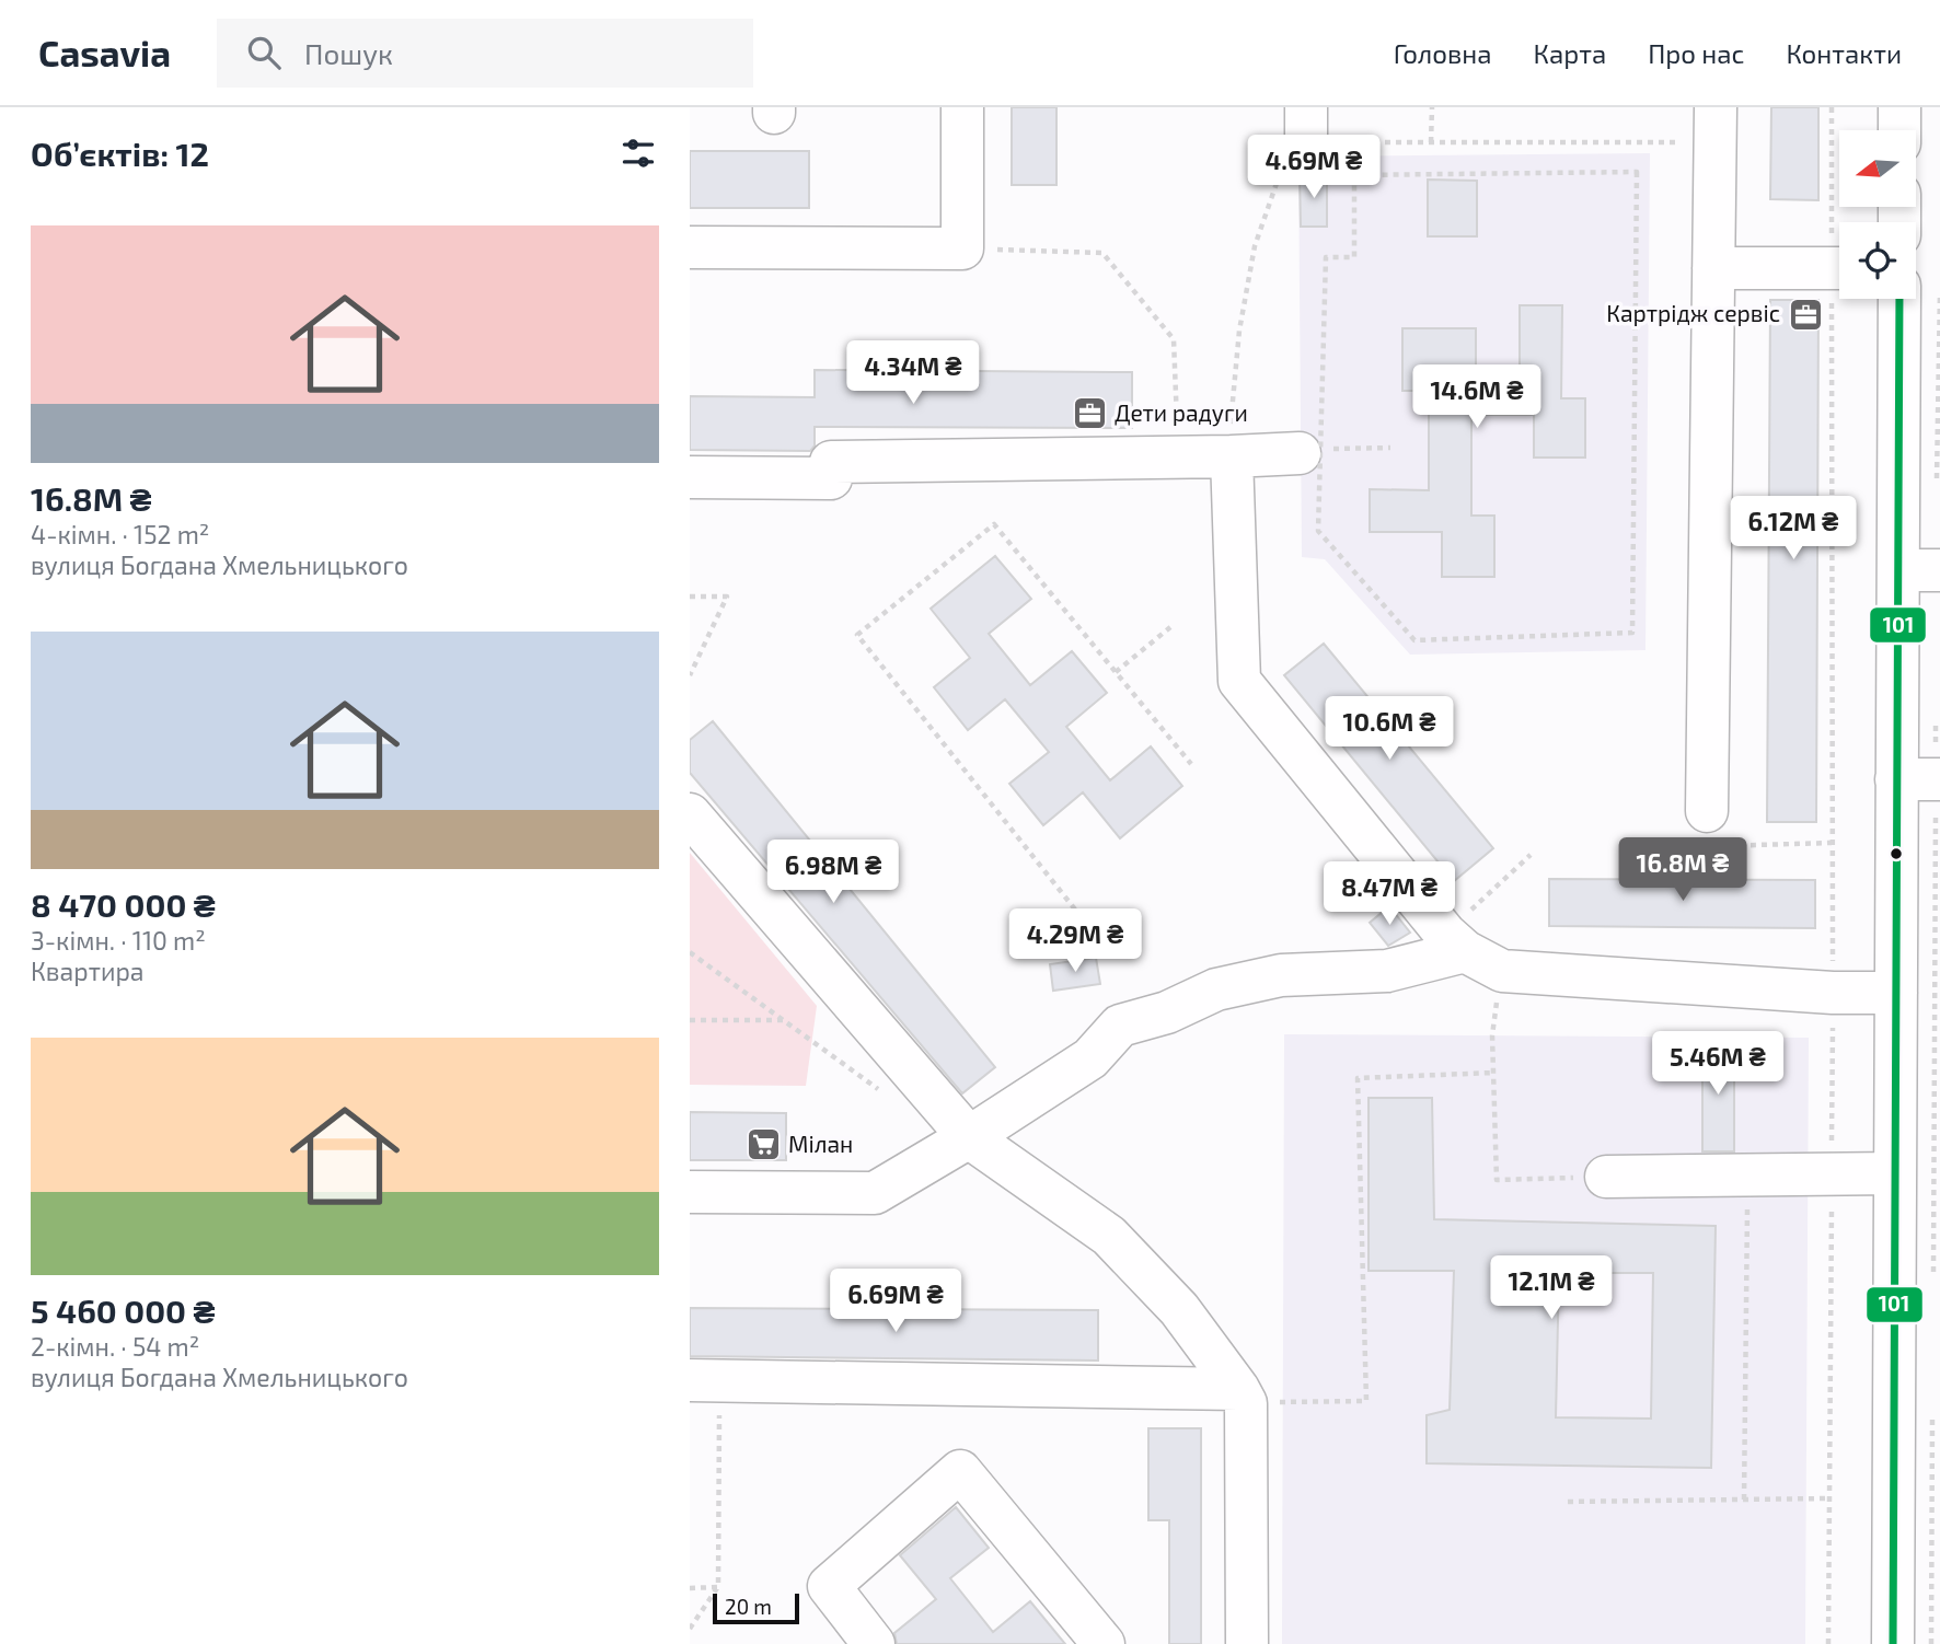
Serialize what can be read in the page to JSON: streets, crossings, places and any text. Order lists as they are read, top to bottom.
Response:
{
  "places": {
    "office": ["Картрiдж сервiс", "Дети радуги"],
    "supermarket": ["Мілан"]
  },
  "lines": ["transit line 101"],
  "scale_bar": "20 m",
  "north": "left",
  "page": {
    "header": "Casavia",
    "search": "Пошук",
    "nav": [
      "Головна",
      "Карта",
      "Про нас",
      "Контакти"
    ],
    "heading": "Об’єктів: 12",
    "price": [
      "4.69M ₴",
      "4.34M ₴",
      "14.6M ₴",
      "6.12M ₴",
      "10.6M ₴",
      "16.8M ₴",
      "6.98M ₴",
      "8.47M ₴",
      "4.29M ₴",
      "5.46M ₴",
      "12.1M ₴",
      "6.69M ₴"
    ],
    "list": [
      {
        "name": "16.8M ₴",
        "note": "4-кімн. · 152 m² · вулиця Богдана Хмельницького"
      },
      {
        "name": "8 470 000 ₴",
        "note": "3-кімн. · 110 m² · Квартира"
      },
      {
        "name": "5 460 000 ₴",
        "note": "2-кімн. · 54 m² · вулиця Богдана Хмельницького"
      }
    ],
    "scale": "20 m"
  }
}
